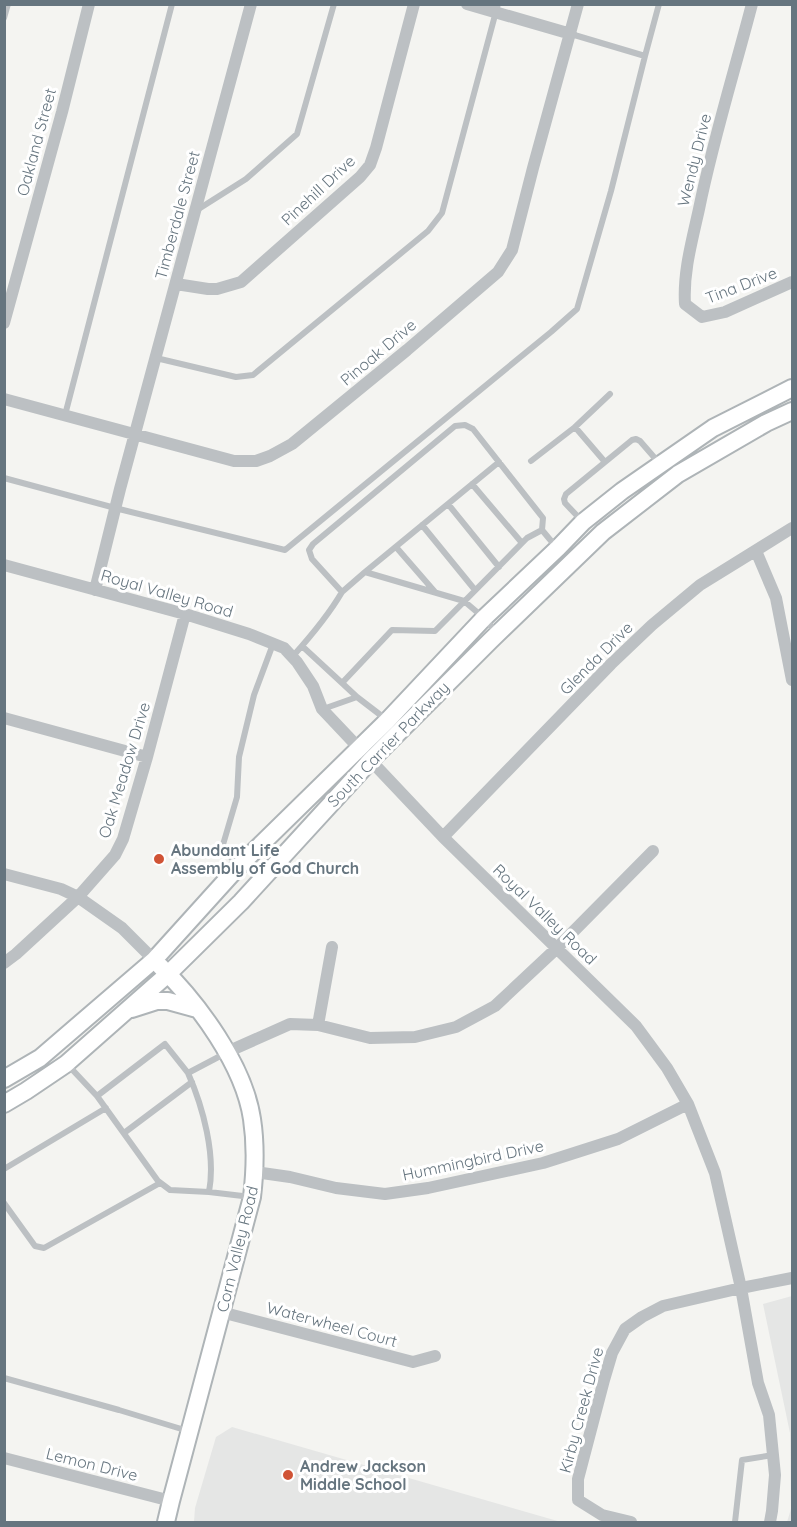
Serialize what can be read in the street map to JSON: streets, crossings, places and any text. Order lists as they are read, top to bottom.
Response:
{
  "streets": {
    "main road": ["South Carrier Parkway", "Corn Valley Road"],
    "street": [
      "Oakland Street",
      "Wendy Drive",
      "Pinehill Drive",
      "Timberdale Street",
      "Tina Drive",
      "Pinoak Drive",
      "Royal Valley Road",
      "Glenda Drive",
      "Oak Meadow Drive",
      "Hummingbird Drive",
      "Waterwheel Court",
      "Kirby Creek Drive",
      "Lemon Drive"
    ]
  },
  "crossings": [
    ["Wendy Drive", "Tina Drive"],
    ["Pinehill Drive", "Timberdale Street"],
    ["Timberdale Street", "Pinoak Drive"],
    ["Timberdale Street", "Royal Valley Road"],
    ["Royal Valley Road", "Glenda Drive"],
    ["Royal Valley Road", "South Carrier Parkway"],
    ["Royal Valley Road", "Oak Meadow Drive"],
    ["Royal Valley Road", "Hummingbird Drive"],
    ["Royal Valley Road", "Kirby Creek Drive"],
    ["South Carrier Parkway", "Corn Valley Road"],
    ["Oak Meadow Drive", "Corn Valley Road"],
    ["Hummingbird Drive", "Corn Valley Road"],
    ["Corn Valley Road", "Waterwheel Court"],
    ["Corn Valley Road", "Lemon Drive"]
  ],
  "places": ["Abundant Life Assembly of God Church", "Andrew Jackson Middle School"]
}
